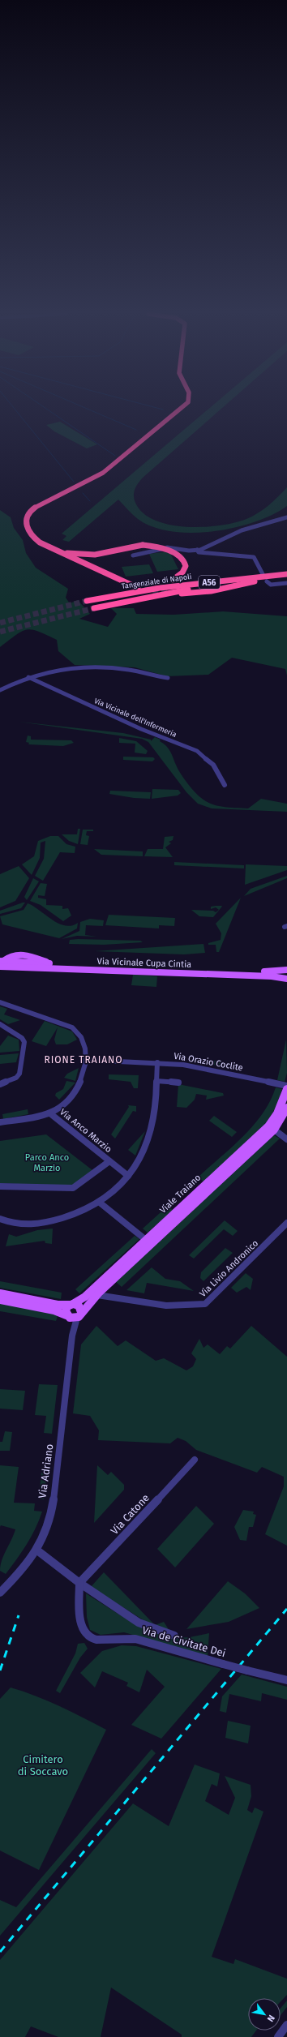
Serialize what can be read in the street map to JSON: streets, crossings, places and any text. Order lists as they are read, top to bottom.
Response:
{
  "streets": {
    "highway": ["Tangenziale di Napoli", "A56"],
    "main road": ["Via Vicinale Cupa Cintia", "Viale Traiano"],
    "street": [
      "Via Vicinale dell'Infermeria",
      "Via Orazio Coclite",
      "Via Anco Marzio",
      "Via Livio Andronico",
      "Via Adriano",
      "Via Catone",
      "Via de Civitate Dei"
    ]
  },
  "crossings": [
    ["Viale Traiano", "Via Livio Andronico"],
    ["Viale Traiano", "Via Adriano"],
    ["Via Catone", "Via de Civitate Dei"]
  ],
  "districts": ["RIONE TRAIANO"],
  "parks": ["Parco Anco Marzio", "Cimitero di Soccavo"],
  "north": "bottom right"
}
